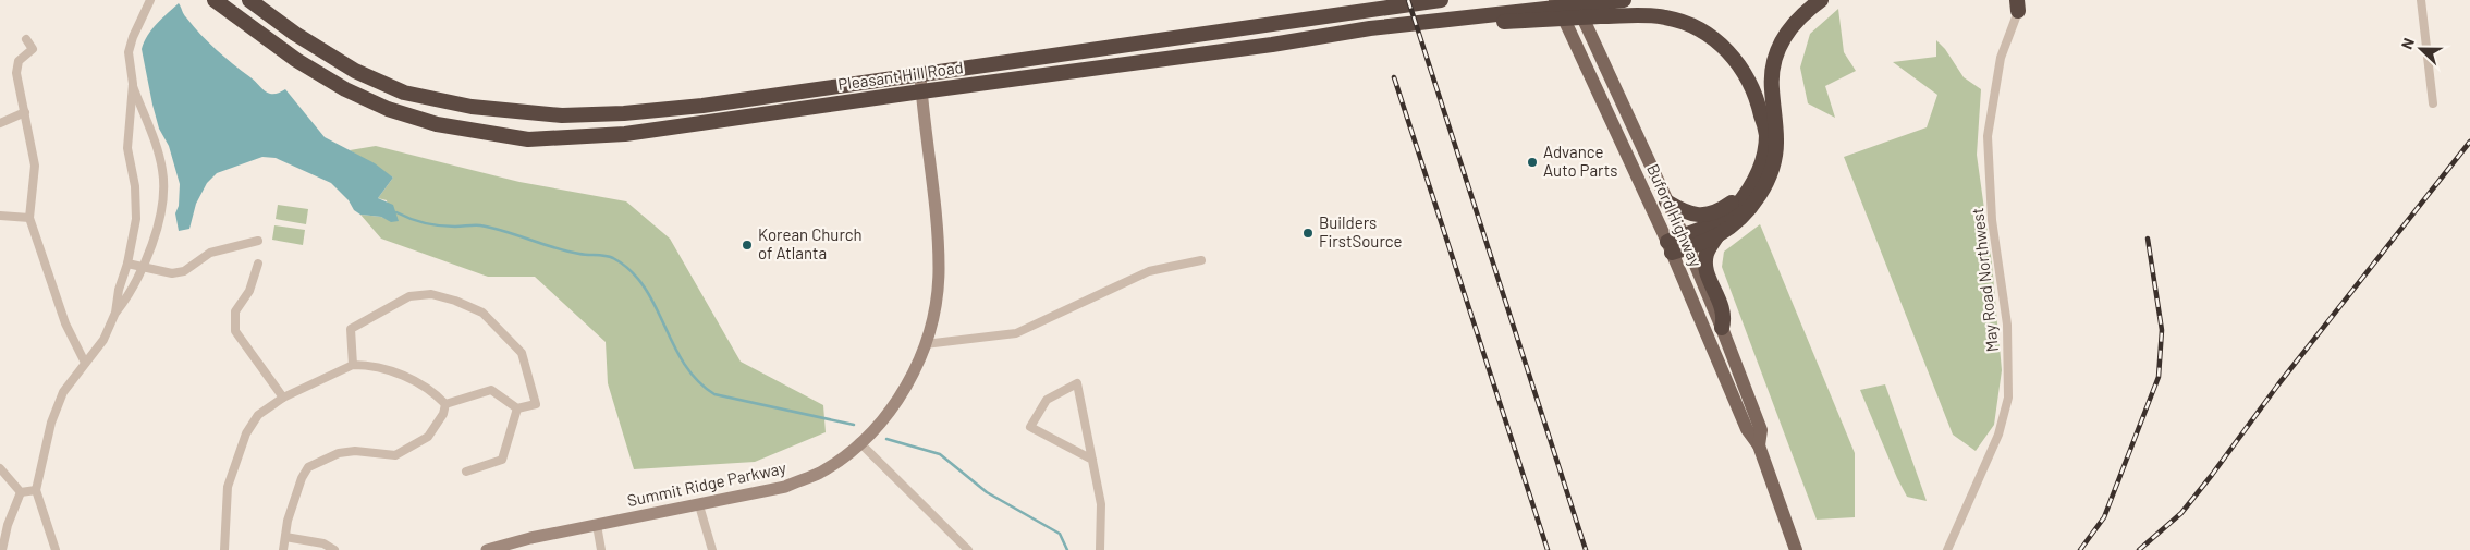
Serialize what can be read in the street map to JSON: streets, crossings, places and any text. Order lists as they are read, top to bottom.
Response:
{
  "streets": {
    "highway": ["Pleasant Hill Road"],
    "main road": ["Buford Highway"],
    "street": ["May Road Northwest", "Summit Ridge Parkway"]
  },
  "crossings": [
    ["Pleasant Hill Road", "Summit Ridge Parkway"]
  ],
  "places": ["Advance Auto Parts", "Builders FirstSource", "Korean Church of Atlanta"],
  "north": "left"
}
